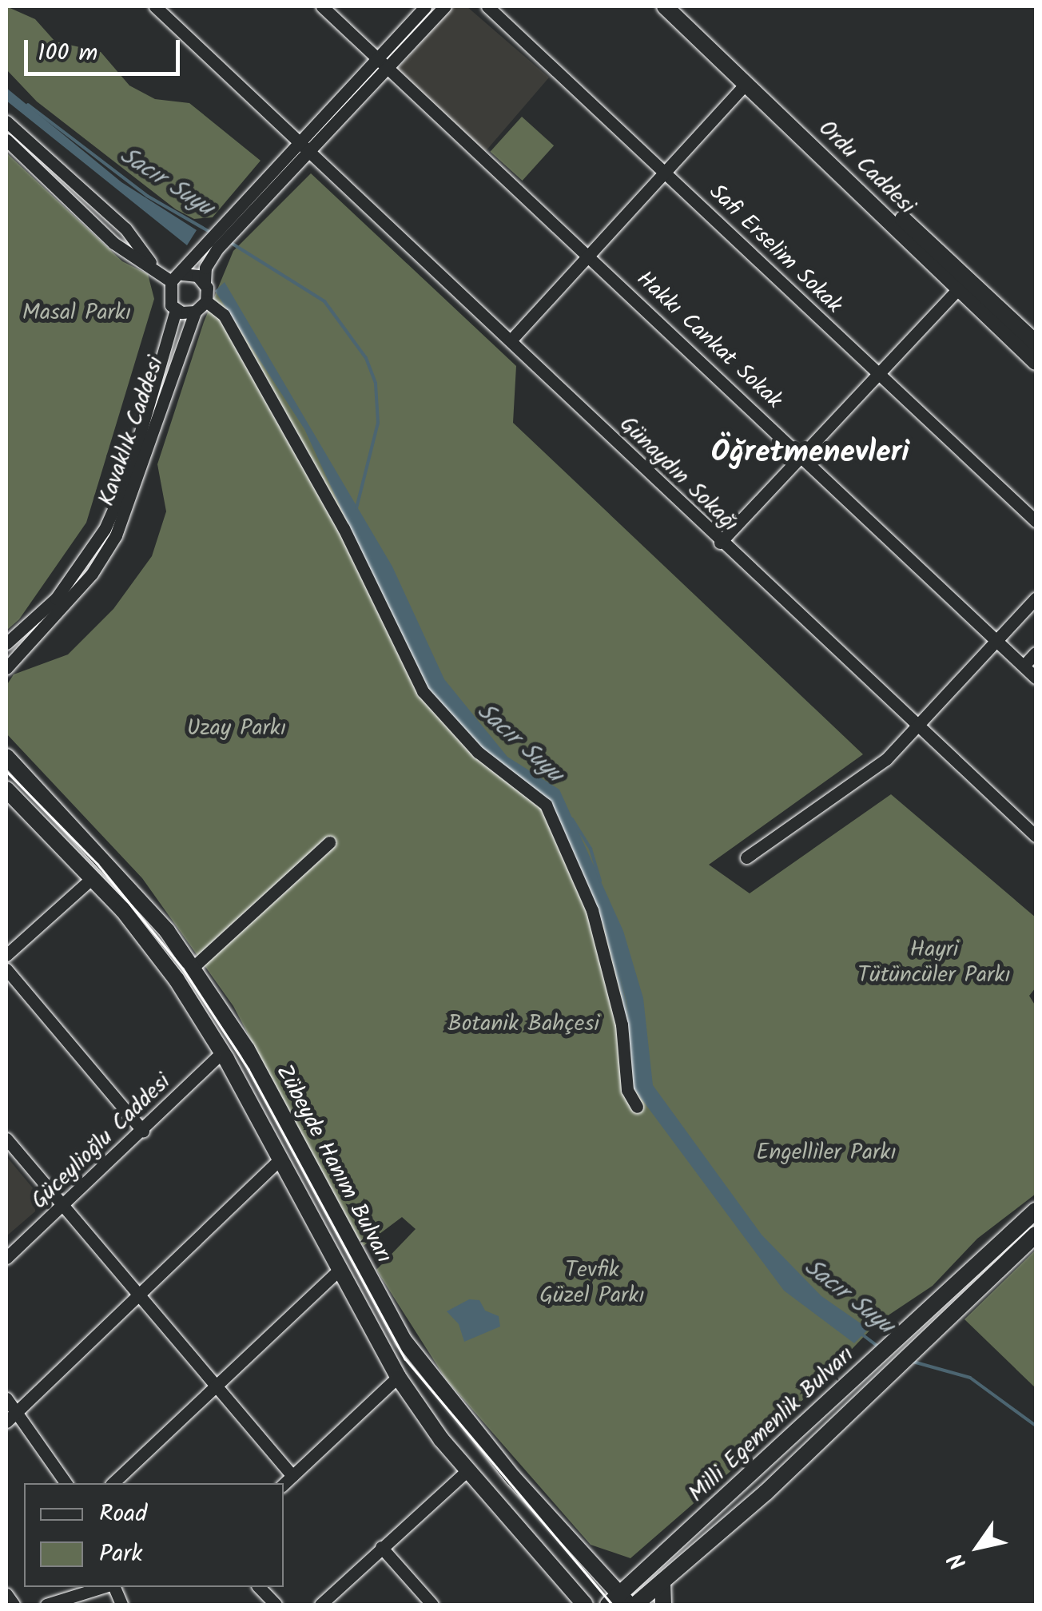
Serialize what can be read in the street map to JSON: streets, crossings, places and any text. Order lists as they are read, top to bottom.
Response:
{
  "streets": {
    "main road": ["Ordu Caddesi", "Zübeyde Hanım Bulvarı", "Milli Egemenlik Bulvarı"],
    "street": [
      "Safi Erselim Sokak",
      "Hakkı Cankat Sokak",
      "Kavaklık Caddesi",
      "Günaydın Sokağı",
      "Güceylioğlu Caddesi"
    ]
  },
  "crossings": [
    ["Güceylioğlu Caddesi", "Zübeyde Hanım Bulvarı"],
    ["Zübeyde Hanım Bulvarı", "Milli Egemenlik Bulvarı"]
  ],
  "districts": ["Öğretmenevleri"],
  "water": ["Sacır Suyu"],
  "parks": [
    "Masal Parkı",
    "Uzay Parkı",
    "Hayri Tütüncüler Parkı",
    "Botanik Bahçesi",
    "Engelliler Parkı",
    "Tevfik Güzel Parkı"
  ],
  "legend": ["Road", "Park"],
  "scale_bar": "100 m",
  "north": "bottom left"
}
